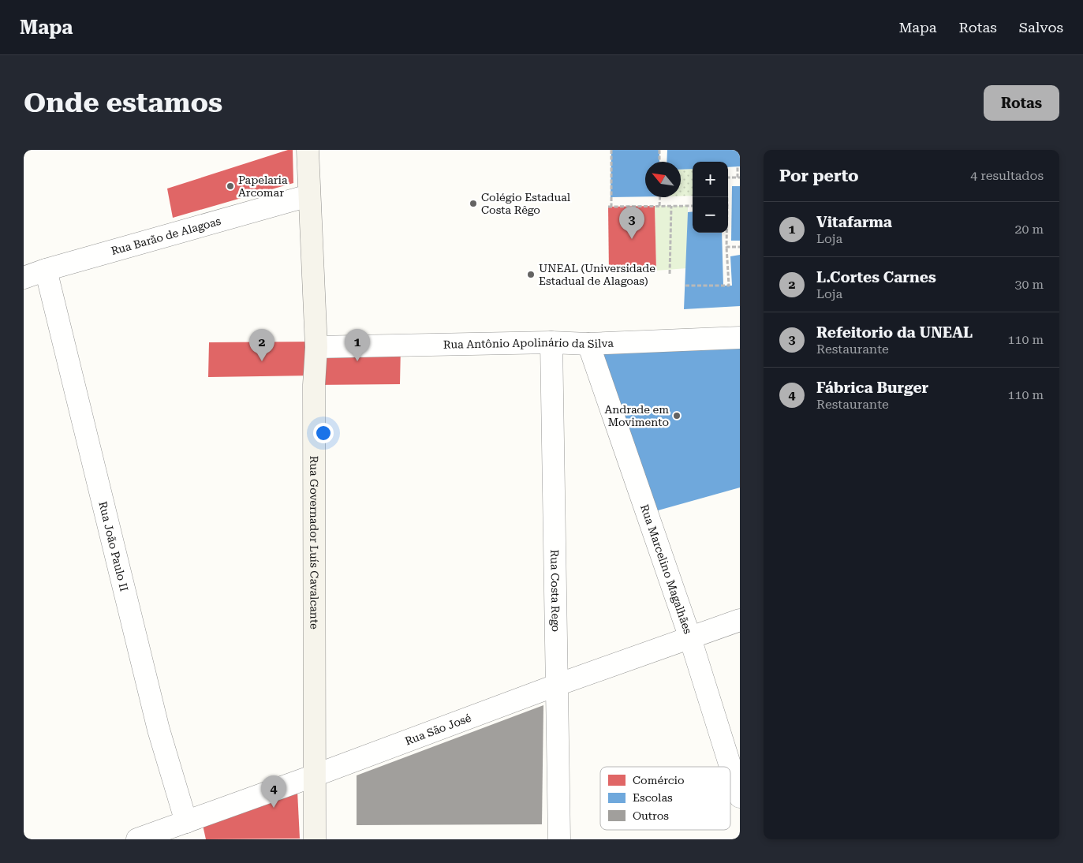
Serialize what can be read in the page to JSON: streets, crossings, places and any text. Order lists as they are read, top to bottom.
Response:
{
  "streets": {
    "street": [
      "Rua Barão de Alagoas",
      "Rua Antônio Apolinário da Silva",
      "Rua Governador Luís Cavalcante",
      "Rua João Paulo II",
      "Rua Marcelino Magalhães",
      "Rua Costa Rego",
      "Rua São José"
    ]
  },
  "crossings": [
    ["Rua Barão de Alagoas", "Rua Governador Luís Cavalcante"],
    ["Rua Barão de Alagoas", "Rua João Paulo II"],
    ["Rua Antônio Apolinário da Silva", "Rua Governador Luís Cavalcante"],
    ["Rua Antônio Apolinário da Silva", "Rua Marcelino Magalhães"],
    ["Rua Antônio Apolinário da Silva", "Rua Costa Rego"],
    ["Rua Governador Luís Cavalcante", "Rua São José"],
    ["Rua João Paulo II", "Rua São José"],
    ["Rua Marcelino Magalhães", "Rua São José"],
    ["Rua Costa Rego", "Rua São José"]
  ],
  "places": [
    "Papelaria Arcomar",
    "Colégio Estadual Costa Rêgo",
    "UNEAL (Universidade Estadual de Alagoas)",
    "Andrade em Movimento"
  ],
  "legend": ["Comércio", "Escolas", "Outros"],
  "north": "top left",
  "page": {
    "header": "Mapa",
    "nav": ["Mapa", "Rotas", "Salvos"],
    "buttons": "Rotas",
    "title": "Onde estamos",
    "heading": ["Por perto", "4 resultados"],
    "map_buttons": ["+", "−"],
    "list": [
      {
        "mark": "1",
        "name": "Vitafarma",
        "note": "Loja",
        "value": "20 m"
      },
      {
        "mark": "2",
        "name": "L.Cortes Carnes",
        "note": "Loja",
        "value": "30 m"
      },
      {
        "mark": "3",
        "name": "Refeitorio da UNEAL",
        "note": "Restaurante",
        "value": "110 m"
      },
      {
        "mark": "4",
        "name": "Fábrica Burger",
        "note": "Restaurante",
        "value": "110 m"
      }
    ],
    "pins": [
      "3",
      "1",
      "2",
      "4"
    ]
  }
}
